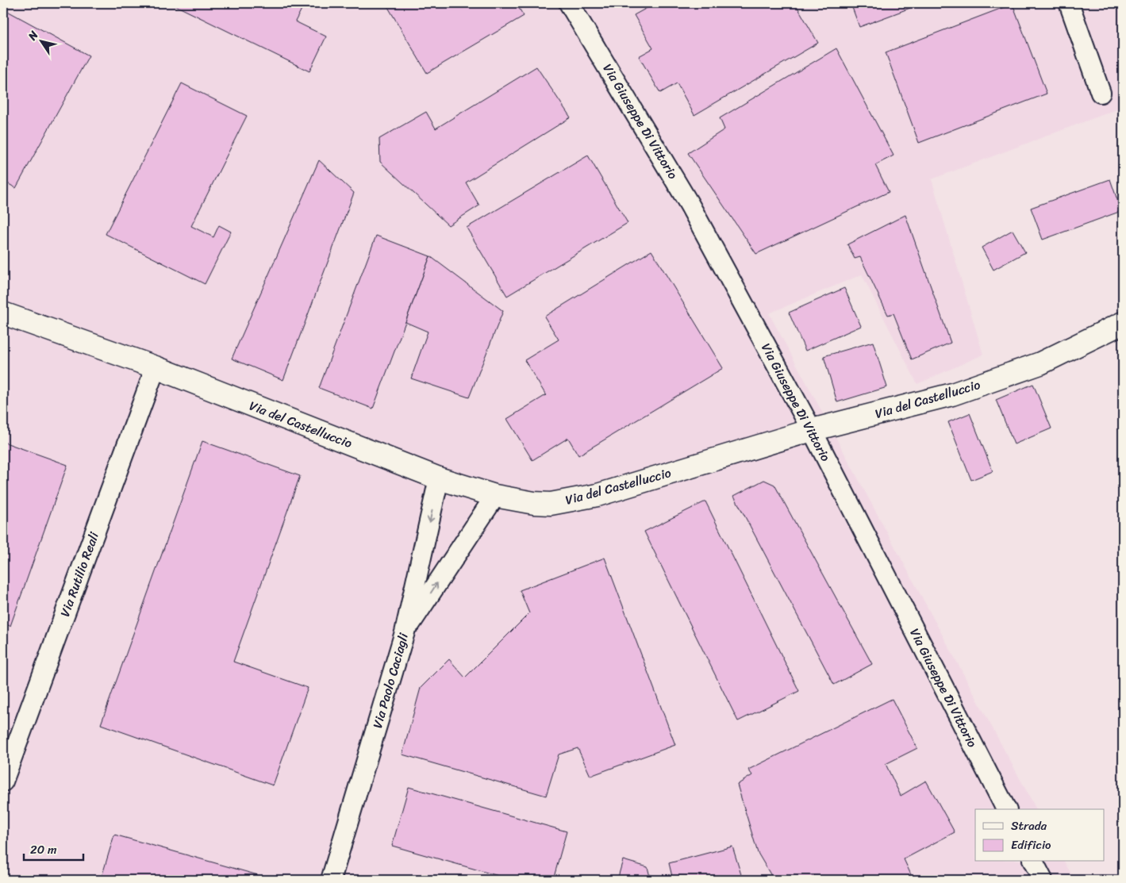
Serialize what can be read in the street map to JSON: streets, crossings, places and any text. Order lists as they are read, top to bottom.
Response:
{
  "streets": {
    "street": [
      "Via Giuseppe Di Vittorio",
      "Via del Castelluccio",
      "Via Rutilio Reali",
      "Via Paolo Caciagli"
    ]
  },
  "crossings": [
    ["Via Giuseppe Di Vittorio", "Via del Castelluccio"],
    ["Via del Castelluccio", "Via Rutilio Reali"],
    ["Via del Castelluccio", "Via Paolo Caciagli"]
  ],
  "legend": ["Strada", "Edificio"],
  "scale_bar": "20 m",
  "north": "top left"
}
